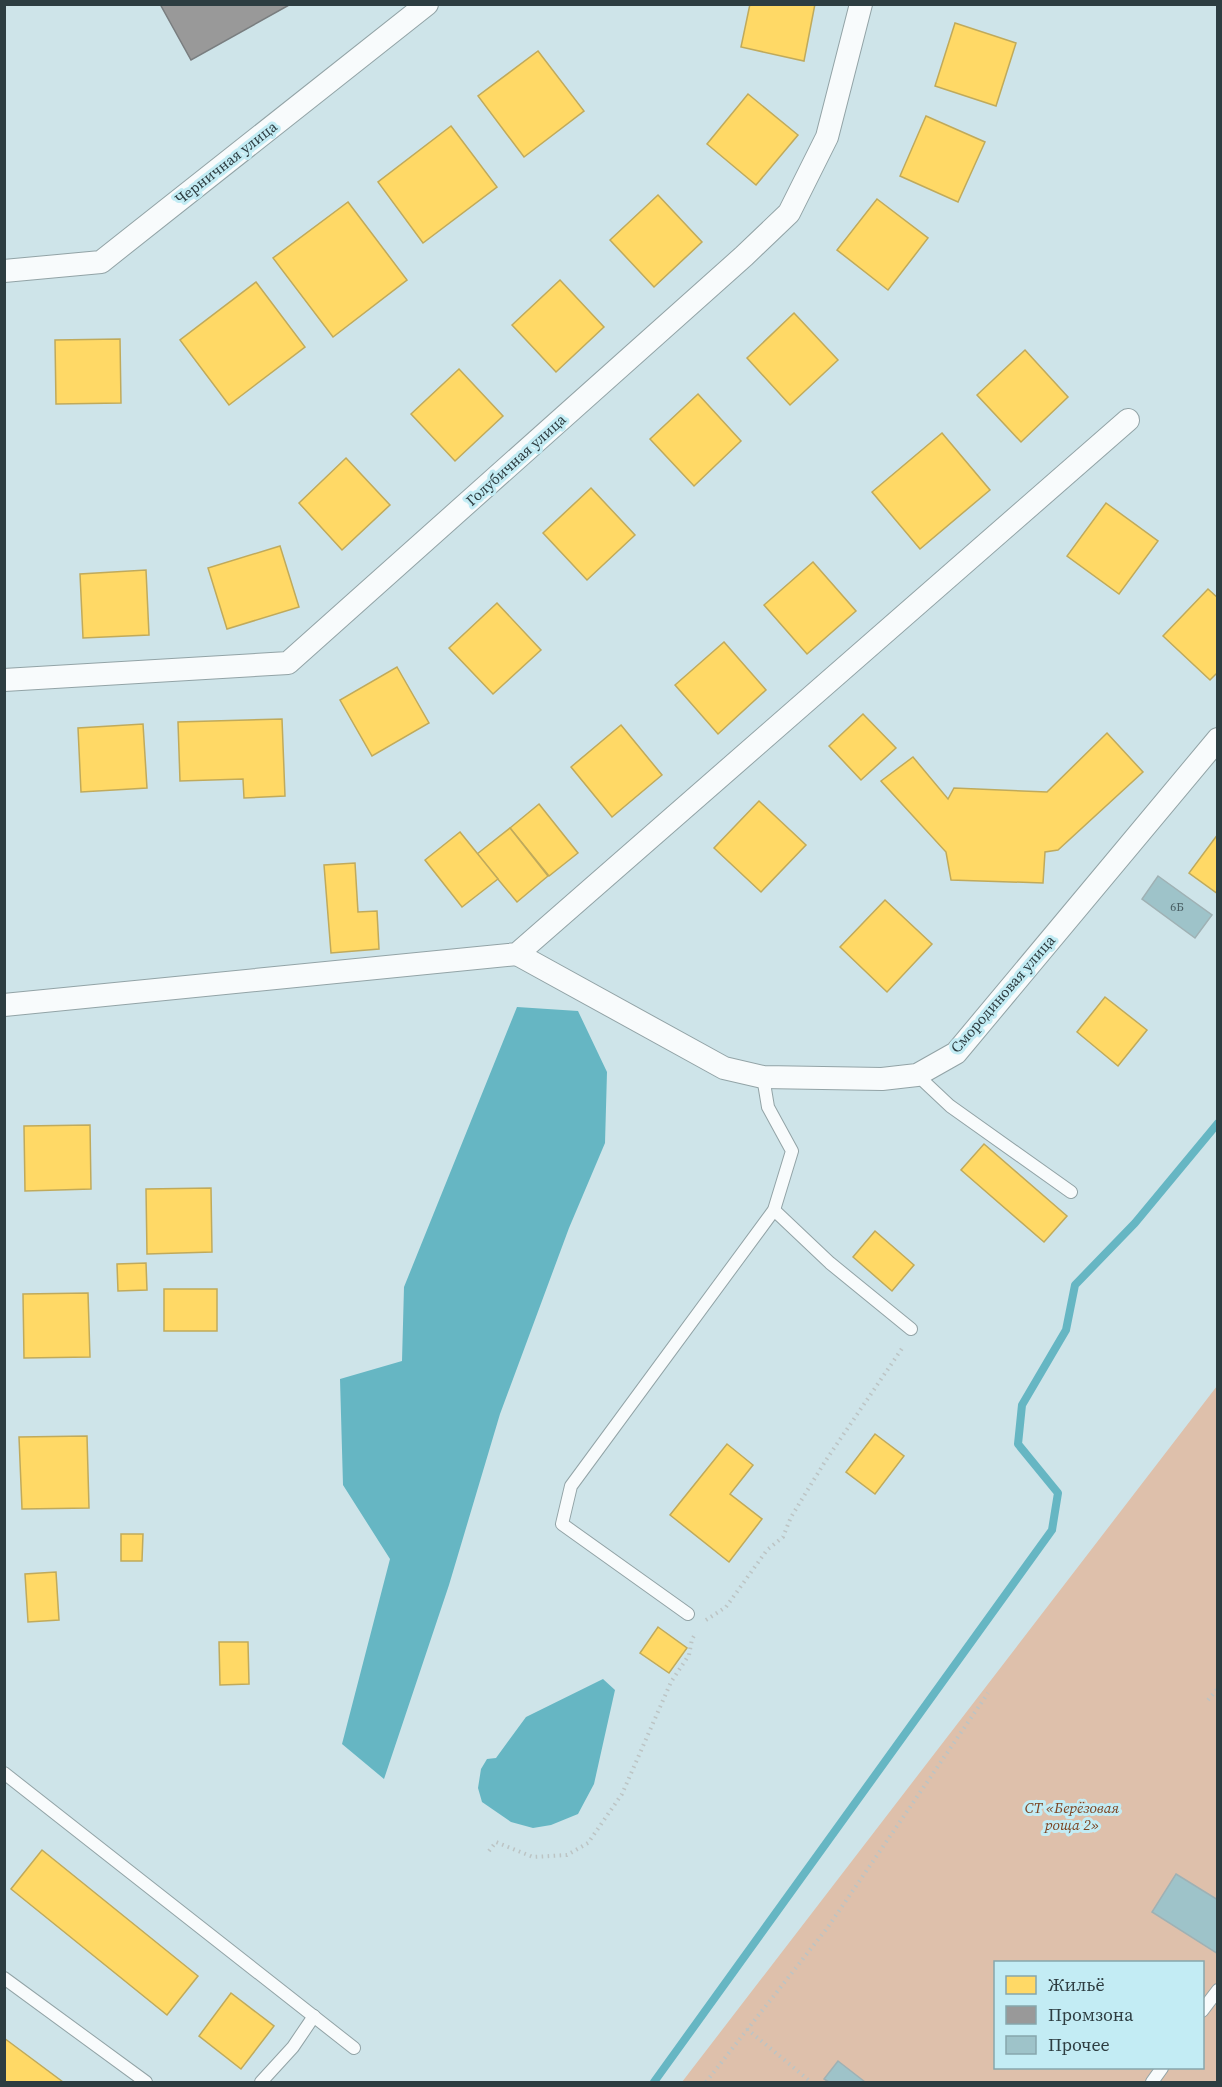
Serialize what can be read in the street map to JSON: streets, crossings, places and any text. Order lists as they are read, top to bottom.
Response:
{
  "streets": {
    "street": ["Черничная улица", "Голубичная улица", "Смородиновая улица"]
  },
  "parks": ["СТ «Берёзовая роща 2»"],
  "house_numbers": ["6Б"],
  "legend": ["Жильё", "Промзона", "Прочее"]
}
